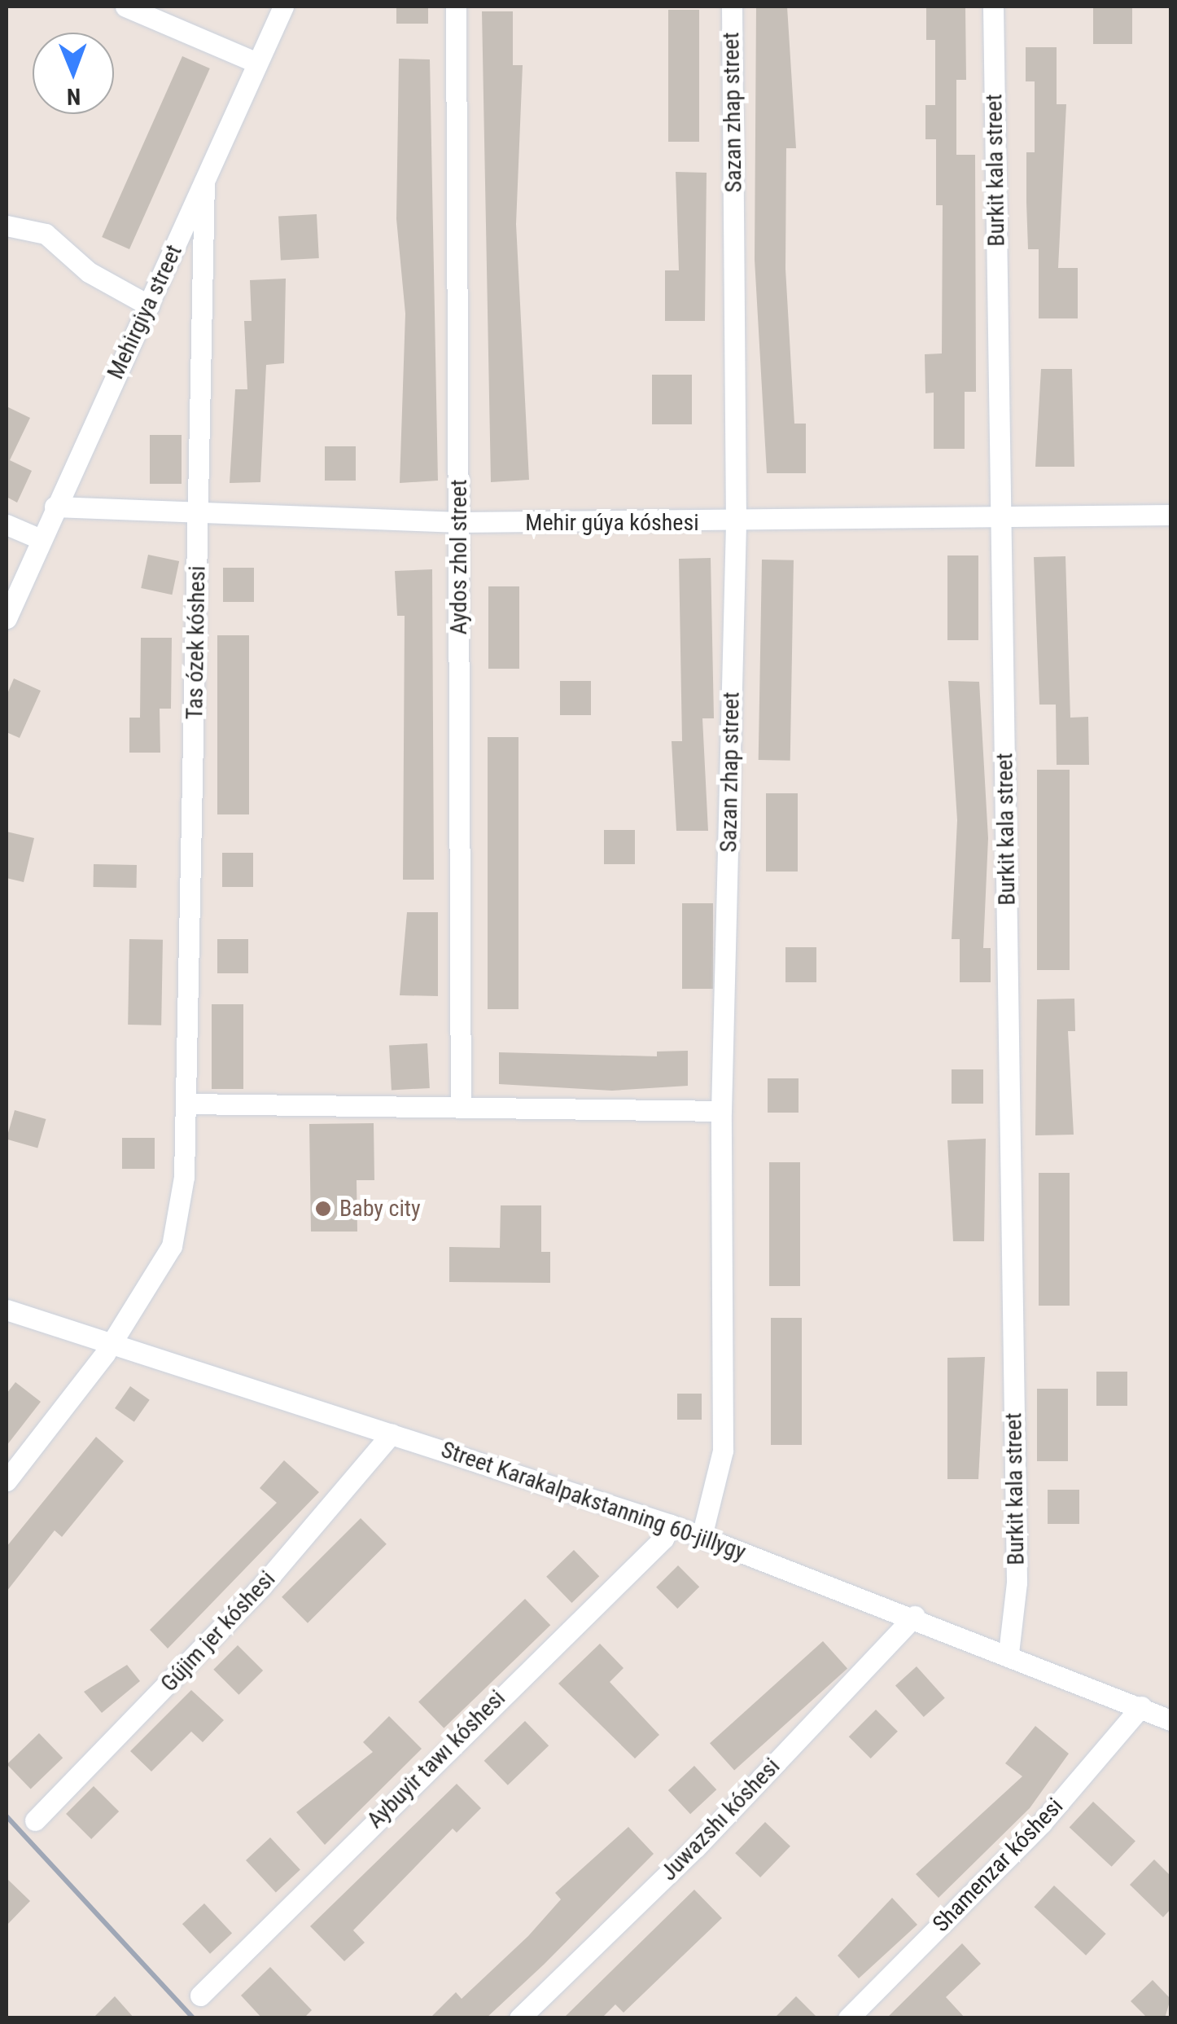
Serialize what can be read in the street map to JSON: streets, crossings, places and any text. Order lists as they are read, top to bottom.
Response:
{
  "streets": {
    "street": [
      "Sazan zhap street",
      "Burkit kala street",
      "Mehirgiya street",
      "Mehir gúyа kóshesi",
      "Aydos zhol street",
      "Tas ózek kóshesi",
      "Street Karakalpakstanning 60-jillygy",
      "Gújim jer kóshesi",
      "Aybuyir tawı kóshesi",
      "Juwazshı kóshesi",
      "Shamenzar kóshesi"
    ]
  },
  "crossings": [
    ["Sazan zhap street", "Mehir gúyа kóshesi"],
    ["Sazan zhap street", "Street Karakalpakstanning 60-jillygy"],
    ["Burkit kala street", "Mehir gúyа kóshesi"],
    ["Burkit kala street", "Street Karakalpakstanning 60-jillygy"],
    ["Mehirgiya street", "Mehir gúyа kóshesi"],
    ["Mehirgiya street", "Tas ózek kóshesi"],
    ["Mehir gúyа kóshesi", "Aydos zhol street"],
    ["Mehir gúyа kóshesi", "Tas ózek kóshesi"],
    ["Tas ózek kóshesi", "Street Karakalpakstanning 60-jillygy"],
    ["Street Karakalpakstanning 60-jillygy", "Gújim jer kóshesi"],
    ["Street Karakalpakstanning 60-jillygy", "Aybuyir tawı kóshesi"],
    ["Street Karakalpakstanning 60-jillygy", "Juwazshı kóshesi"],
    ["Street Karakalpakstanning 60-jillygy", "Shamenzar kóshesi"]
  ],
  "places": ["Baby city"],
  "north": "bottom"
}
